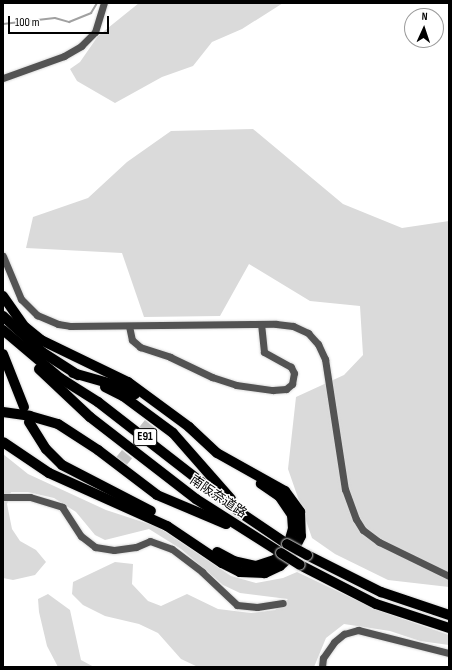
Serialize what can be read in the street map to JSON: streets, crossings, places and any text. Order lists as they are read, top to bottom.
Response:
{
  "streets": {
    "highway": ["E91", "南阪奈道路"]
  },
  "crossings": [
    ["E91", "南阪奈道路"]
  ],
  "scale_bar": "100 m",
  "north": "top"
}
